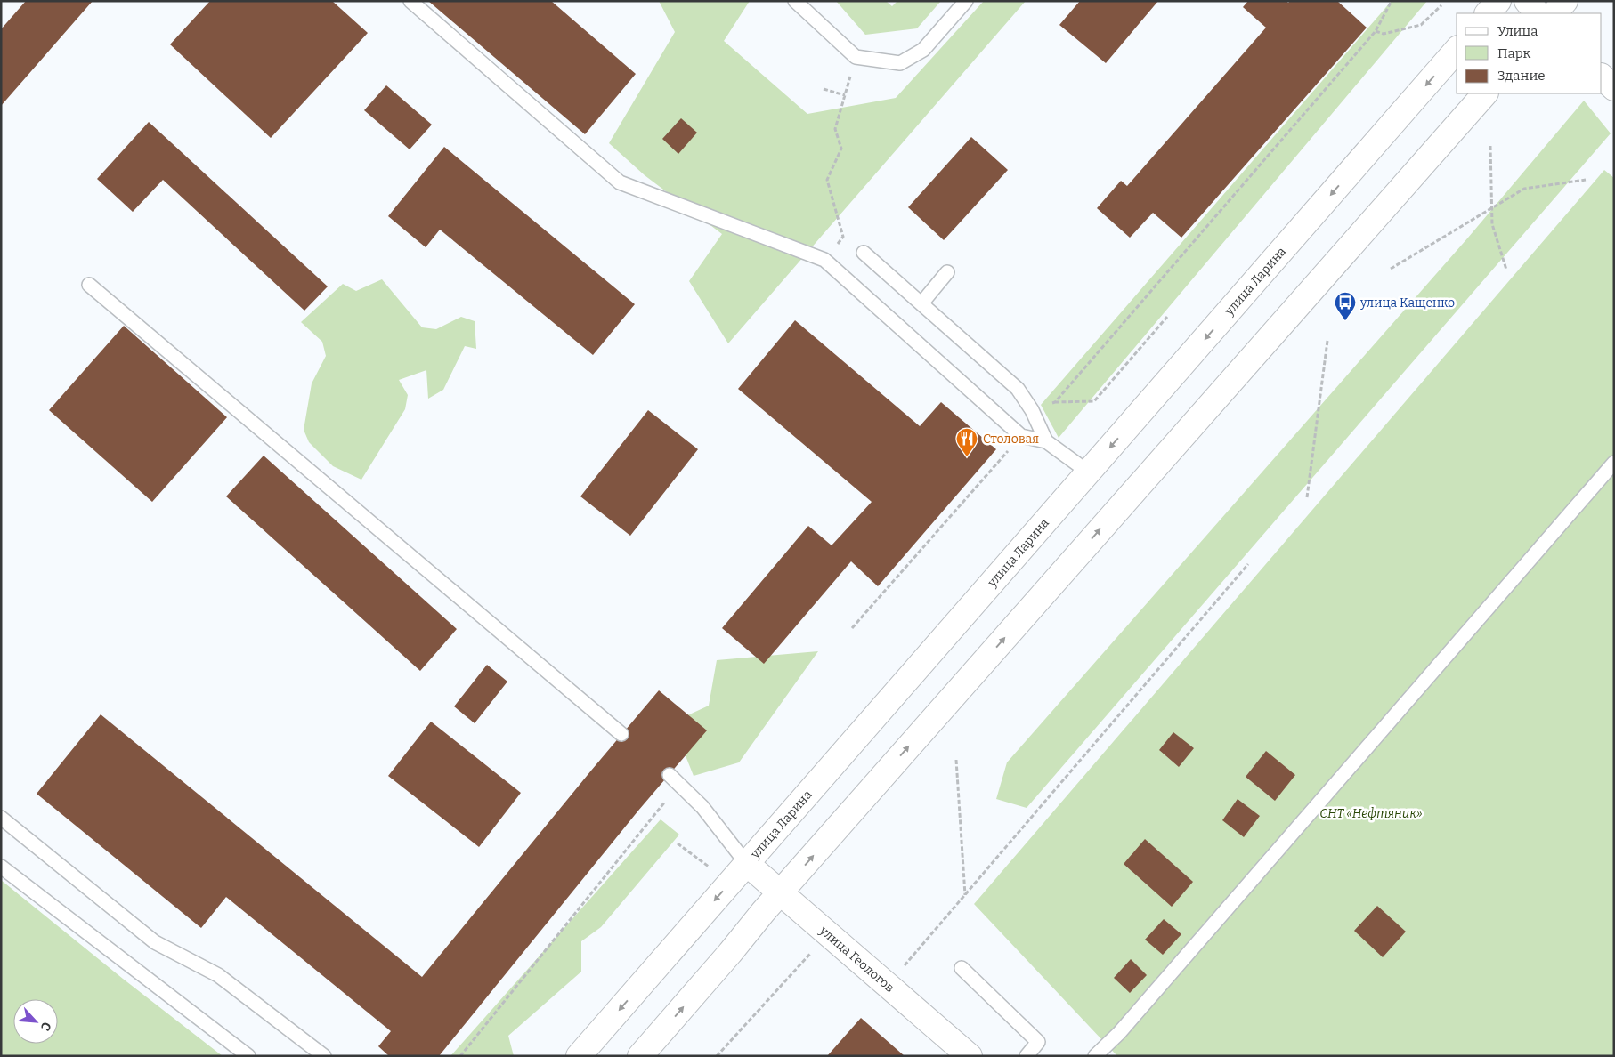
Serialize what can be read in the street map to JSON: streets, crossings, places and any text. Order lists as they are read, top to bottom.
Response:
{
  "streets": {
    "main road": ["улица Ларина", "улица Геологов"]
  },
  "crossings": [
    ["улица Ларина", "улица Геологов"]
  ],
  "parks": ["СНТ «Нефтяник»"],
  "places": {
    "bus stop": ["улица Кащенко"],
    "restaurant": ["Столовая"]
  },
  "legend": ["Улица", "Парк", "Здание"],
  "north": "bottom right"
}
